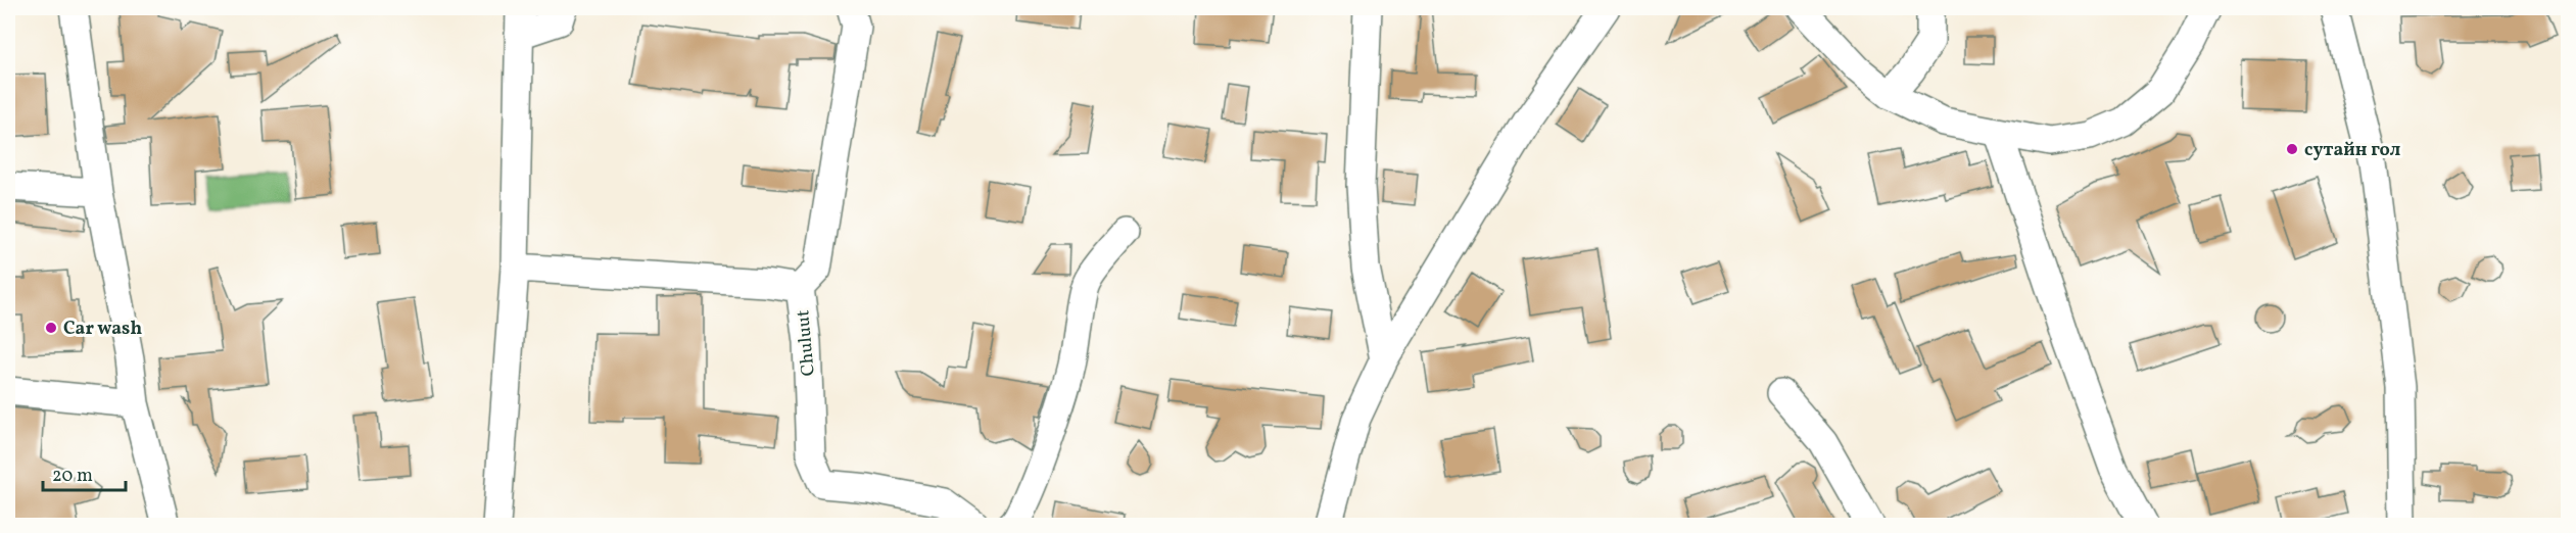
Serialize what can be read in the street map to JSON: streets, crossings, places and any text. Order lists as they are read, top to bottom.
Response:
{
  "streets": {
    "street": ["Chuluut"]
  },
  "places": ["сутайн гол", "Car wash"],
  "scale_bar": "20 m"
}
